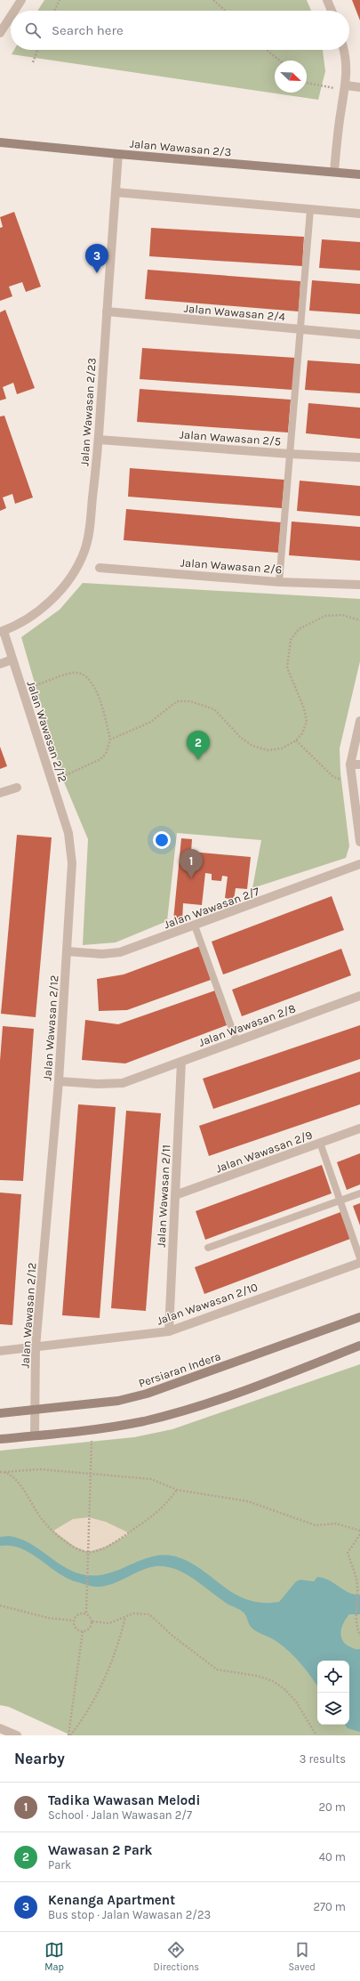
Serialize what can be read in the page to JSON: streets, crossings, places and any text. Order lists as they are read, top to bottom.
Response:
{
  "streets": {
    "main road": ["Jalan Wawasan 2/3", "Persiaran Indera"],
    "street": [
      "Jalan Wawasan 2/4",
      "Jalan Wawasan 2/23",
      "Jalan Wawasan 2/5",
      "Jalan Wawasan 2/6",
      "Jalan Wawasan 2/12",
      "Jalan Wawasan 2/7",
      "Jalan Wawasan 2/8",
      "Jalan Wawasan 2/9",
      "Jalan Wawasan 2/11",
      "Jalan Wawasan 2/10"
    ]
  },
  "crossings": [
    ["Jalan Wawasan 2/3", "Jalan Wawasan 2/23"],
    ["Jalan Wawasan 2/4", "Jalan Wawasan 2/23"],
    ["Jalan Wawasan 2/23", "Jalan Wawasan 2/5"],
    ["Jalan Wawasan 2/23", "Jalan Wawasan 2/12"],
    ["Jalan Wawasan 2/12", "Jalan Wawasan 2/7"],
    ["Jalan Wawasan 2/12", "Jalan Wawasan 2/8"],
    ["Jalan Wawasan 2/12", "Jalan Wawasan 2/10"],
    ["Jalan Wawasan 2/12", "Persiaran Indera"],
    ["Jalan Wawasan 2/8", "Jalan Wawasan 2/11"],
    ["Jalan Wawasan 2/9", "Jalan Wawasan 2/11"],
    ["Jalan Wawasan 2/11", "Jalan Wawasan 2/10"]
  ],
  "north": "bottom right",
  "page": {
    "search": "Search here",
    "pins": ["3", "2", "1"],
    "heading": ["Nearby", "3 results"],
    "list": [
      {
        "mark": "1",
        "name": "Tadika Wawasan Melodi",
        "note": "School · Jalan Wawasan 2/7",
        "value": "20 m"
      },
      {
        "mark": "2",
        "name": "Wawasan 2 Park",
        "note": "Park",
        "value": "40 m"
      },
      {
        "mark": "3",
        "name": "Kenanga Apartment",
        "note": "Bus stop · Jalan Wawasan 2/23",
        "value": "270 m"
      }
    ],
    "nav": ["Map", "Directions", "Saved"]
  }
}
